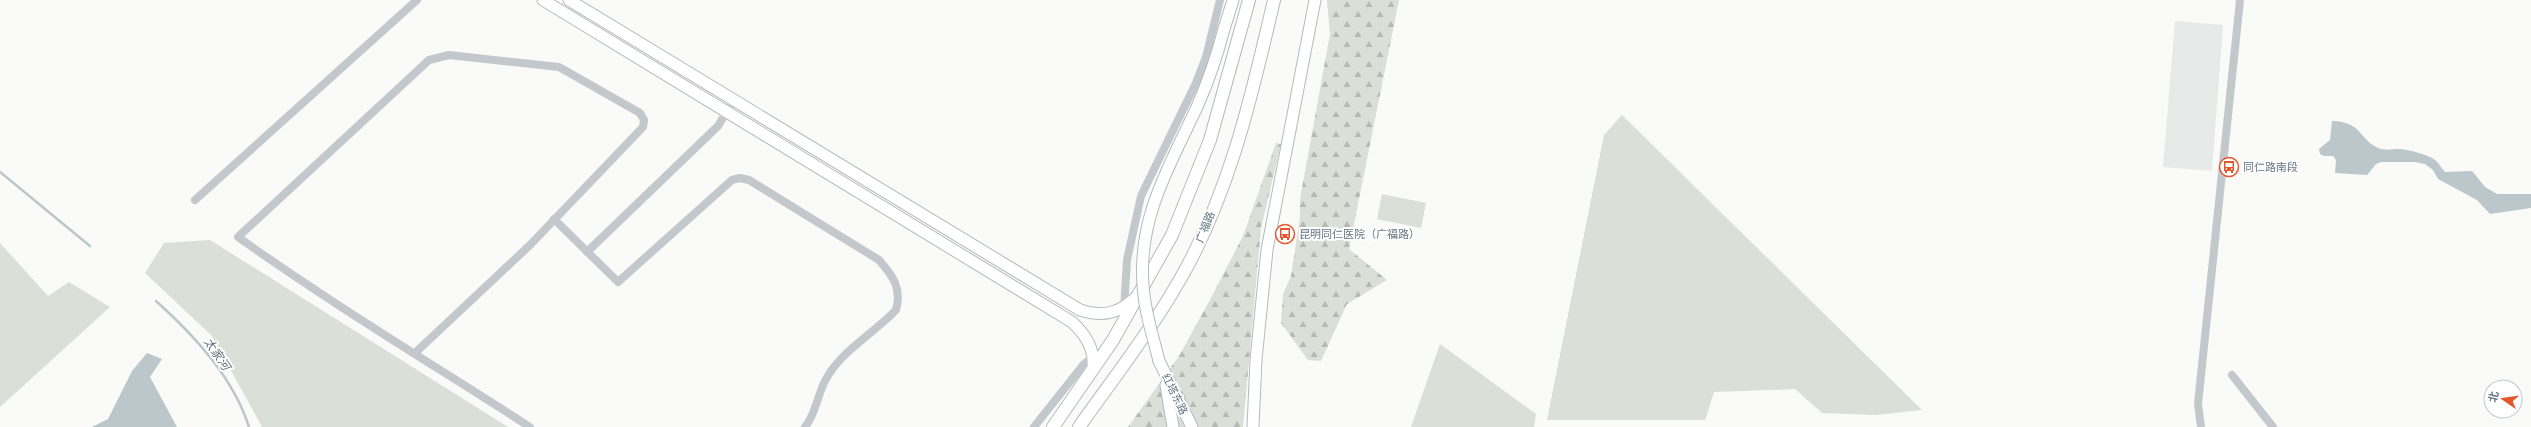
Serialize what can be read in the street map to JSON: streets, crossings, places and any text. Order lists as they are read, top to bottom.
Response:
{
  "streets": {
    "main road": ["广福路"],
    "street": ["红塔东路"]
  },
  "water": ["太家河"],
  "places": {
    "bus stop": ["同仁路南段", "昆明同仁医院（广福路）"]
  },
  "north": "left"
}
